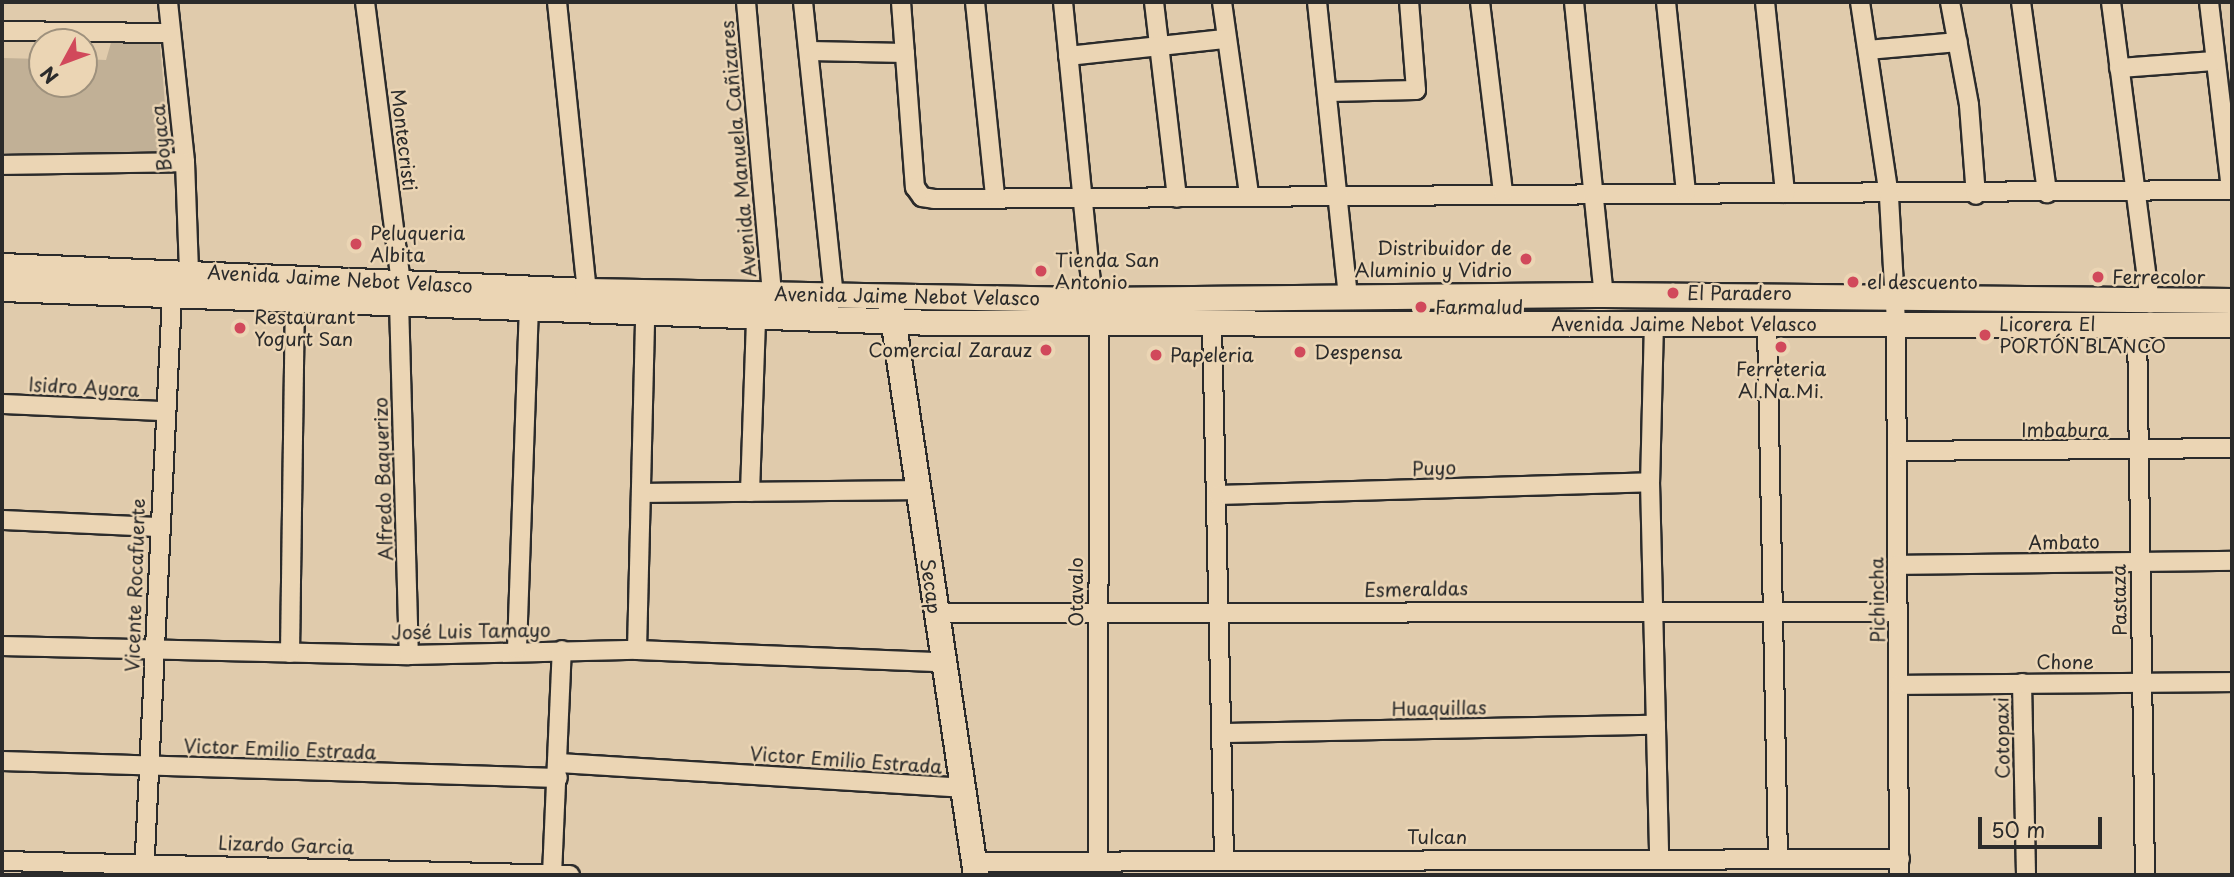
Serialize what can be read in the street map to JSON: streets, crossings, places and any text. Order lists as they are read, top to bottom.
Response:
{
  "streets": {
    "main road": ["Avenida Jaime Nebot Velasco", "Secap"],
    "street": [
      "Boyaca",
      "Montecristi",
      "Avenida Manuela Cañizares",
      "Isidro Ayora",
      "Imbabura",
      "Puyo",
      "Alfredo Baquerizo",
      "Ambato",
      "Vicente Rocafuerte",
      "Esmeraldas",
      "Otavalo",
      "Pichincha",
      "Pastaza",
      "José Luis Tamayo",
      "Chone",
      "Huaquillas",
      "Cotopaxi",
      "Victor Emilio Estrada",
      "Tulcan",
      "Lizardo Garcia"
    ]
  },
  "crossings": [
    ["Boyaca", "Avenida Jaime Nebot Velasco"],
    ["Montecristi", "Avenida Jaime Nebot Velasco"],
    ["Montecristi", "Alfredo Baquerizo"],
    ["Avenida Manuela Cañizares", "Avenida Jaime Nebot Velasco"],
    ["Avenida Jaime Nebot Velasco", "Alfredo Baquerizo"],
    ["Avenida Jaime Nebot Velasco", "Vicente Rocafuerte"],
    ["Avenida Jaime Nebot Velasco", "Secap"],
    ["Avenida Jaime Nebot Velasco", "Otavalo"],
    ["Avenida Jaime Nebot Velasco", "Pichincha"],
    ["Avenida Jaime Nebot Velasco", "Pastaza"],
    ["Isidro Ayora", "Vicente Rocafuerte"],
    ["Imbabura", "Pichincha"],
    ["Imbabura", "Pastaza"],
    ["Alfredo Baquerizo", "José Luis Tamayo"],
    ["Ambato", "Pichincha"],
    ["Ambato", "Pastaza"],
    ["Vicente Rocafuerte", "José Luis Tamayo"],
    ["Vicente Rocafuerte", "Victor Emilio Estrada"],
    ["Vicente Rocafuerte", "Lizardo Garcia"],
    ["Secap", "Esmeraldas"],
    ["Secap", "José Luis Tamayo"],
    ["Secap", "Victor Emilio Estrada"],
    ["Secap", "Tulcan"],
    ["Esmeraldas", "Otavalo"],
    ["Esmeraldas", "Pichincha"],
    ["Otavalo", "Tulcan"],
    ["Pichincha", "Chone"],
    ["Pichincha", "Tulcan"],
    ["Pastaza", "Chone"],
    ["Chone", "Cotopaxi"]
  ],
  "places": [
    "Peluqueria Albita",
    "Distribuidor de Aluminio y Vidrio",
    "Tienda San Antonio",
    "Ferrecolor",
    "el descuento",
    "El Paradero",
    "Farmalud",
    "Restaurant Yogurt San",
    "Licorera El PORTÓN BLANCO",
    "Ferreteria Al.Na.Mi.",
    "Comercial Zarauz",
    "Despensa",
    "Papeleria"
  ],
  "scale_bar": "50 m",
  "north": "bottom left"
}
